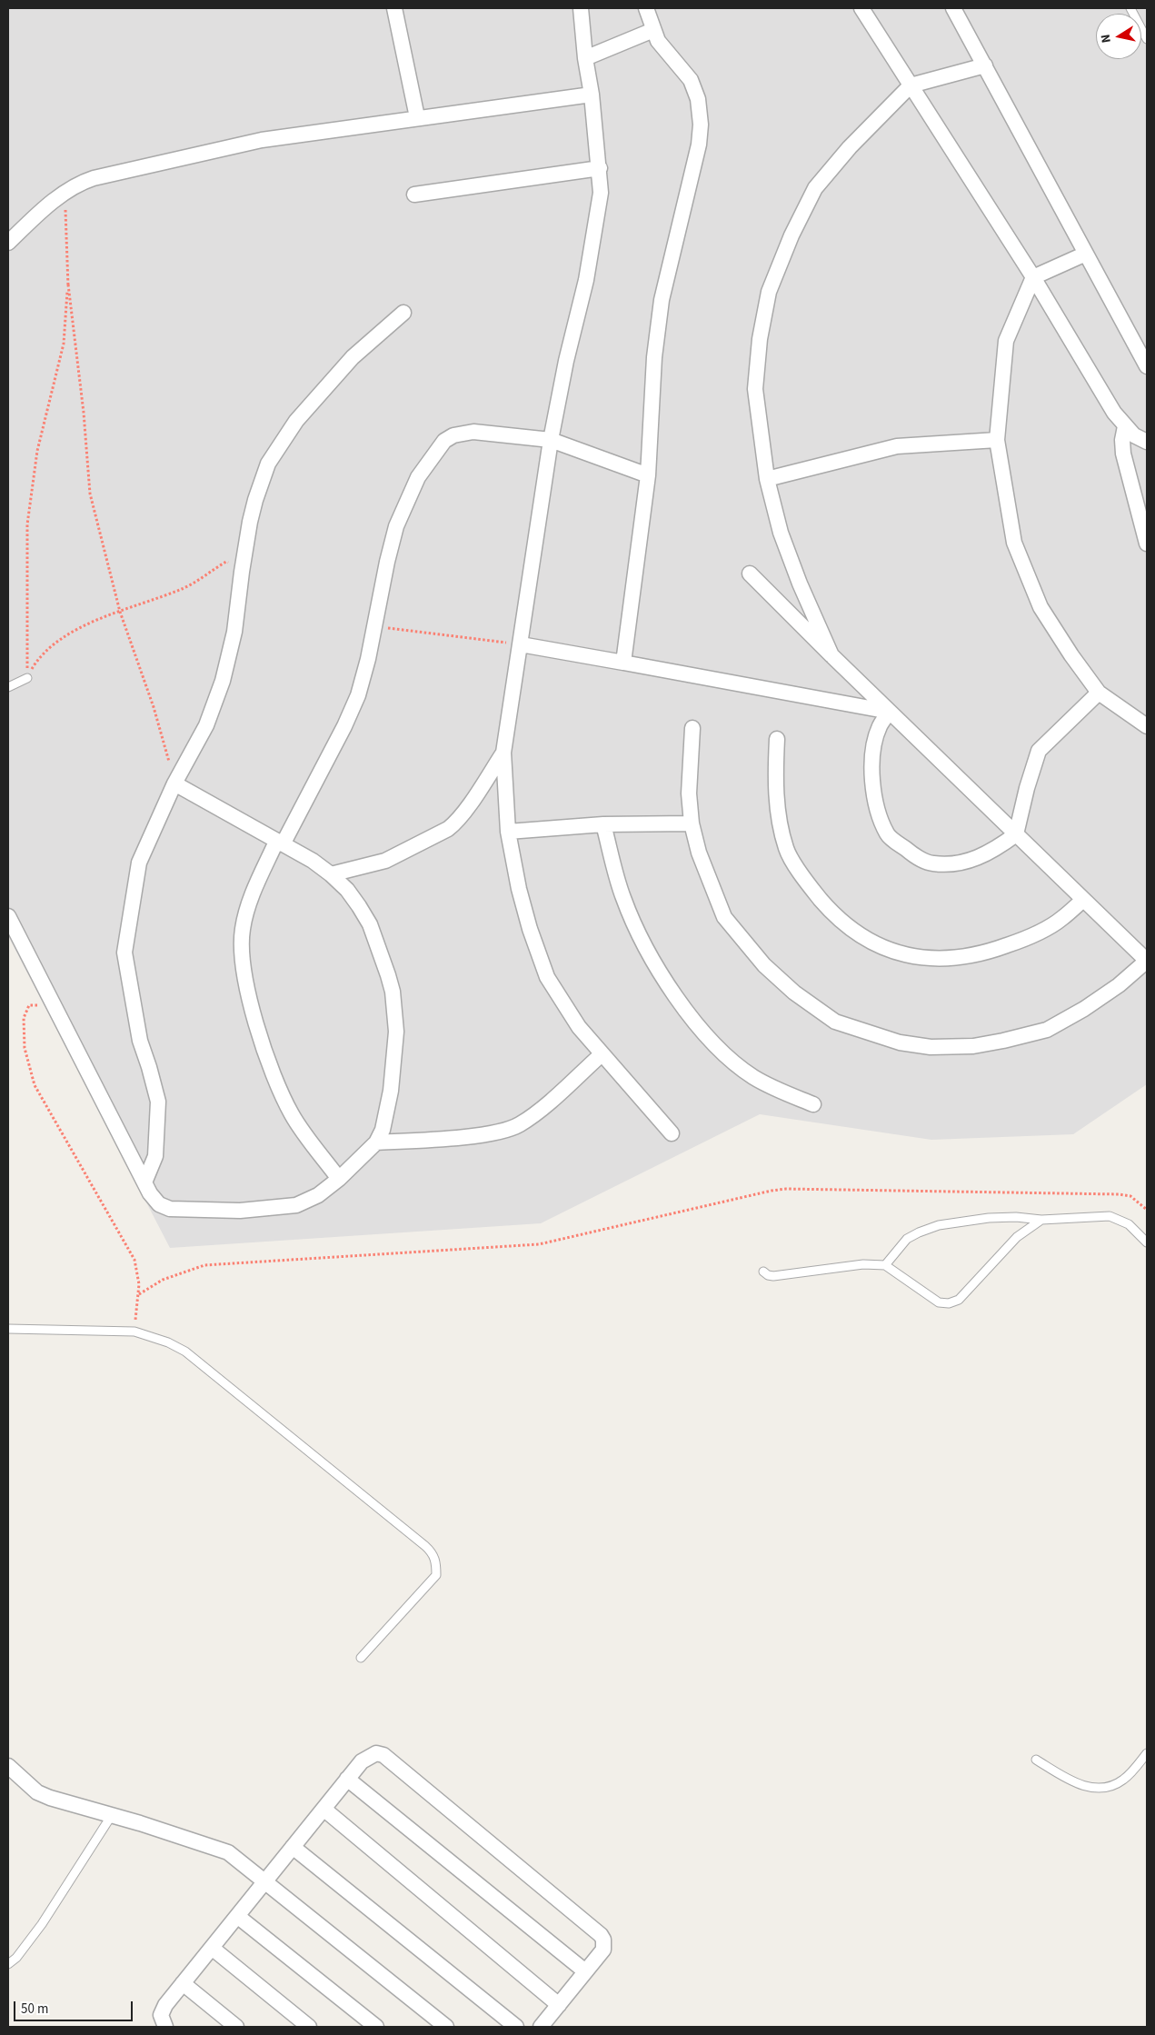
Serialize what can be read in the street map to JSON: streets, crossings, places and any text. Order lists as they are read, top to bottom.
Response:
{
  "scale_bar": "50 m",
  "north": "left"
}
